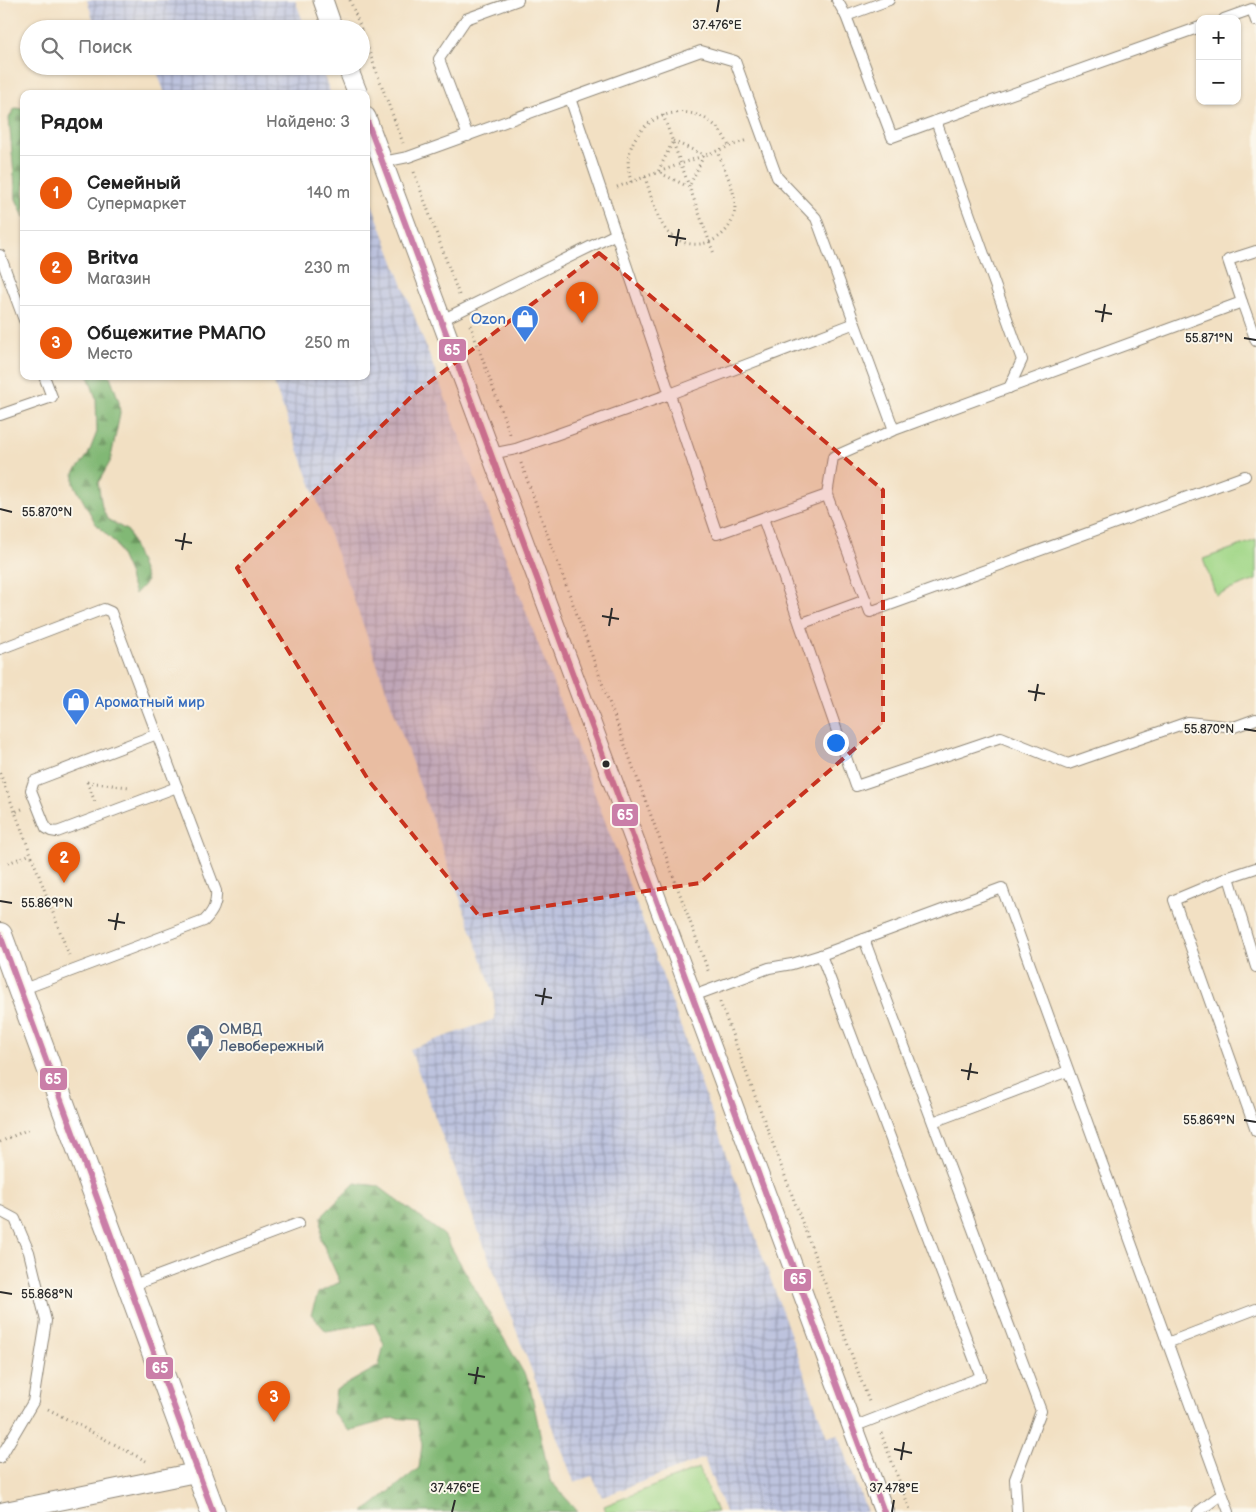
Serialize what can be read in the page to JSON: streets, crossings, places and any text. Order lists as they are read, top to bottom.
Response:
{
  "places": {
    "shop": ["Ozon", "Ароматный мир"],
    "public building": ["ОМВД Левобережный"]
  },
  "lines": ["transit line 65"],
  "page": {
    "map_buttons": ["+", "−"],
    "search": "Поиск",
    "heading": ["Рядом", "Найдено: 3"],
    "list": [
      {
        "mark": "1",
        "name": "Семейный",
        "note": "Супермаркет",
        "value": "140 m"
      },
      {
        "mark": "2",
        "name": "Britva",
        "note": "Магазин",
        "value": "230 m"
      },
      {
        "mark": "3",
        "name": "Общежитие РМАПО",
        "note": "Место",
        "value": "250 m"
      }
    ],
    "pins": ["1", "2", "3"]
  },
  "coordinates": [
    "37.476°E",
    "55.871°N",
    "55.870°N",
    "55.869°N",
    "55.868°N",
    "37.478°E"
  ]
}
